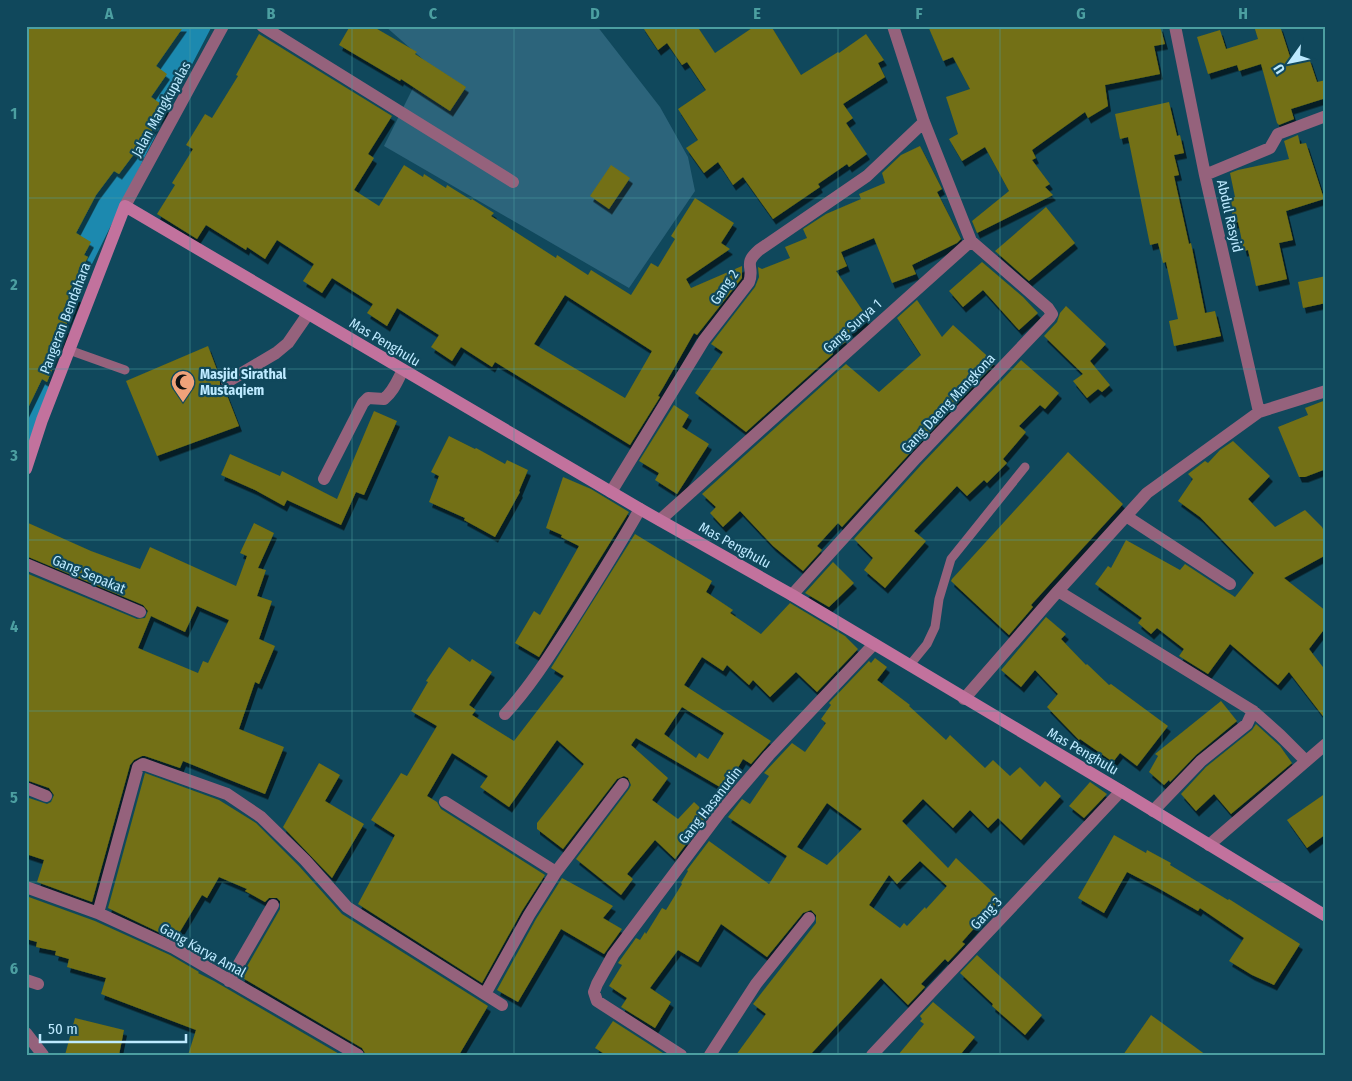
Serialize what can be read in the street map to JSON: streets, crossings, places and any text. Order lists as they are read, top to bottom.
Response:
{
  "streets": {
    "street": [
      "Jalan Mangkupalas",
      "Abdul Rasyid",
      "Gang 2",
      "Pangeran Bendahara",
      "Gang Surya 1",
      "Mas Penghulu",
      "Gang Daeng Mangkona",
      "Gang Sepakat",
      "Gang Hasanudin",
      "Gang 3",
      "Gang Karya Amal"
    ]
  },
  "crossings": [
    ["Jalan Mangkupalas", "Pangeran Bendahara"],
    ["Jalan Mangkupalas", "Mas Penghulu"],
    ["Gang 2", "Mas Penghulu"],
    ["Pangeran Bendahara", "Mas Penghulu"],
    ["Gang Surya 1", "Mas Penghulu"],
    ["Gang Surya 1", "Gang Daeng Mangkona"],
    ["Mas Penghulu", "Gang Daeng Mangkona"],
    ["Mas Penghulu", "Gang Hasanudin"],
    ["Mas Penghulu", "Gang 3"]
  ],
  "places": {
    "mosque": ["Masjid Sirathal Mustaqiem"]
  },
  "scale_bar": "50 m",
  "north": "bottom left",
  "grid": {
    "columns": [
      "A",
      "B",
      "C",
      "D",
      "E",
      "F",
      "G",
      "H"
    ],
    "rows": [
      "1",
      "2",
      "3",
      "4",
      "5",
      "6"
    ]
  }
}
